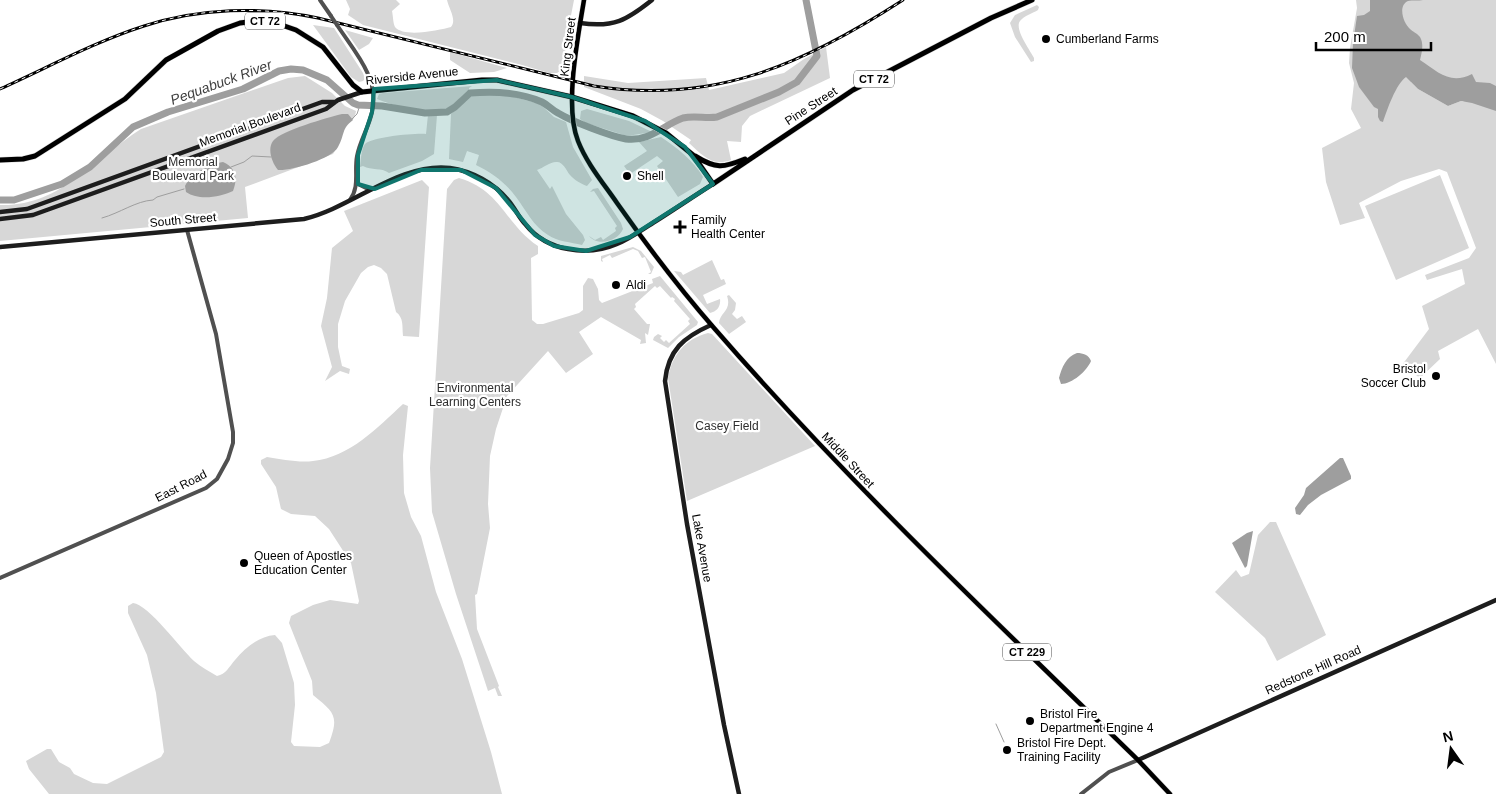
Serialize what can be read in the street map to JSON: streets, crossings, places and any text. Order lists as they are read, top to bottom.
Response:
{
  "streets": {
    "highway": ["CT 72", "Riverside Avenue", "Pine Street"],
    "main road": [
      "King Street",
      "Memorial Boulevard",
      "South Street",
      "Middle Street",
      "Lake Avenue",
      "CT 229",
      "Redstone Hill Road"
    ],
    "street": ["East Road"]
  },
  "crossings": [
    ["CT 72", "Riverside Avenue"],
    ["CT 72", "Pine Street"],
    ["King Street", "Riverside Avenue"],
    ["King Street", "Middle Street"],
    ["Riverside Avenue", "Pine Street"],
    ["Riverside Avenue", "Memorial Boulevard"],
    ["Riverside Avenue", "Middle Street"],
    ["Pine Street", "South Street"],
    ["Pine Street", "Middle Street"],
    ["South Street", "East Road"],
    ["Middle Street", "Lake Avenue"],
    ["Middle Street", "Redstone Hill Road"]
  ],
  "water": ["Pequabuck River"],
  "parks": ["Memorial Boulevard Park", "Environmental Learning Centers", "Casey Field"],
  "places": {
    "other": [
      "Cumberland Farms",
      "Shell",
      "Aldi",
      "Bristol Soccer Club",
      "Queen of Apostles Education Center",
      "Bristol Fire Department Engine 4",
      "Bristol Fire Dept. Training Facility"
    ],
    "health": ["Family Health Center"]
  },
  "scale_bar": "200 m",
  "north": "top"
}
